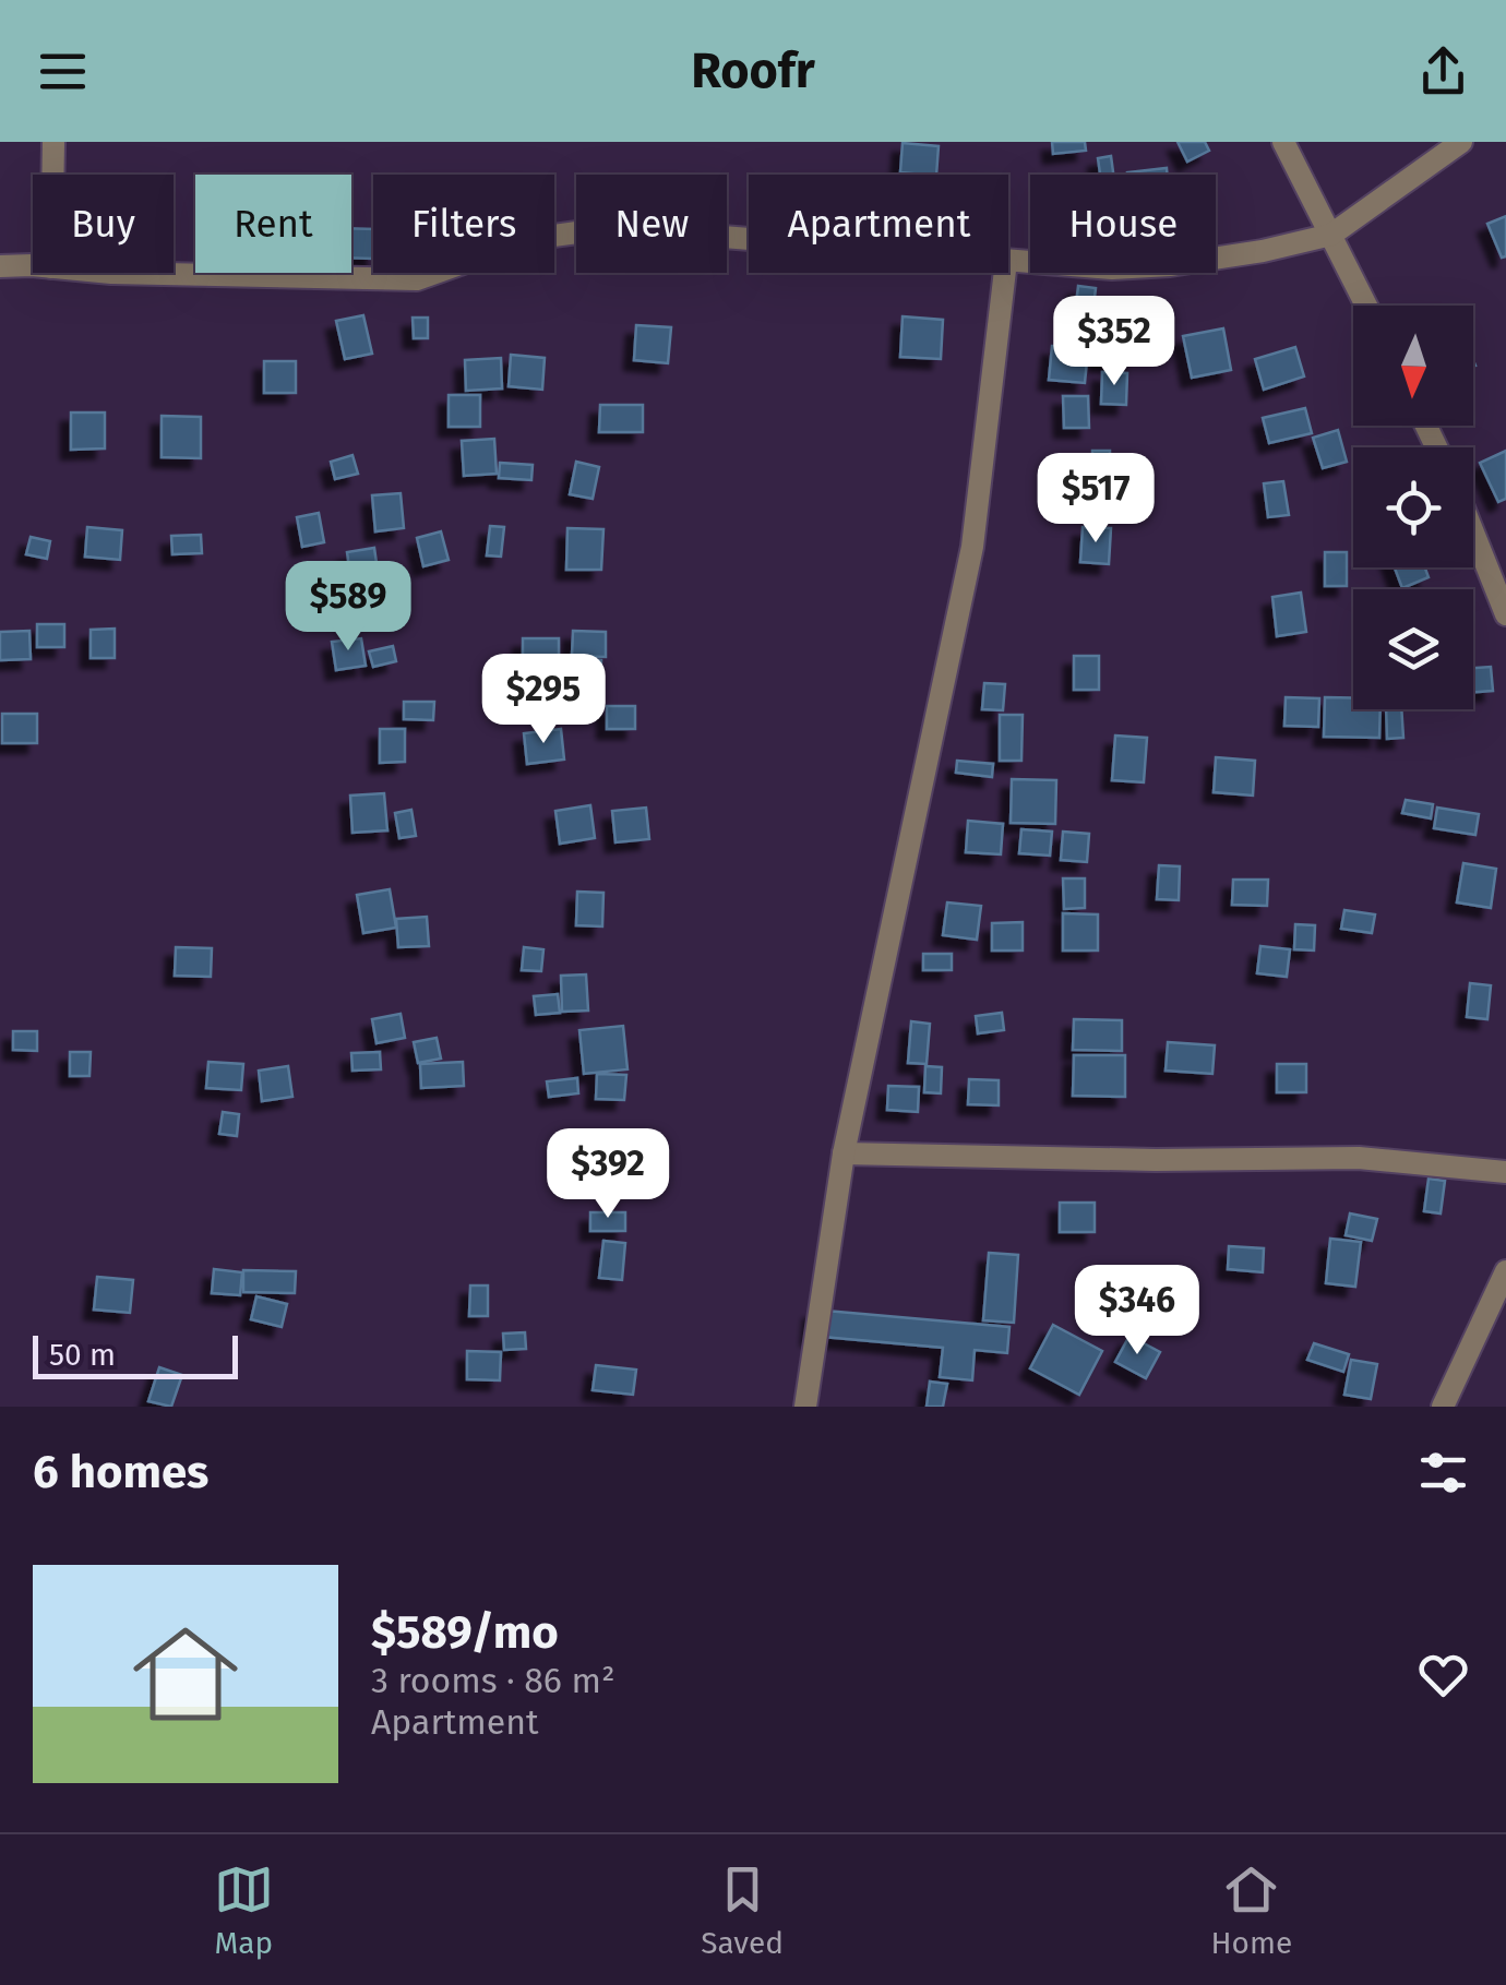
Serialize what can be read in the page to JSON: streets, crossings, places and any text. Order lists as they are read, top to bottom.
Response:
{
  "scale_bar": "50 m",
  "north": "bottom",
  "page": {
    "header": "Roofr",
    "chip": [
      "Buy",
      "Rent",
      "Filters",
      "New",
      "Apartment",
      "House"
    ],
    "price": [
      "$352",
      "$517",
      "$589",
      "$295",
      "$392",
      "$346"
    ],
    "scale": "50 m",
    "heading": "6 homes",
    "list": [
      {
        "name": "$589/mo",
        "note": "3 rooms · 86 m² · Apartment"
      }
    ],
    "tabs": ["Map", "Saved", "Home"]
  }
}
